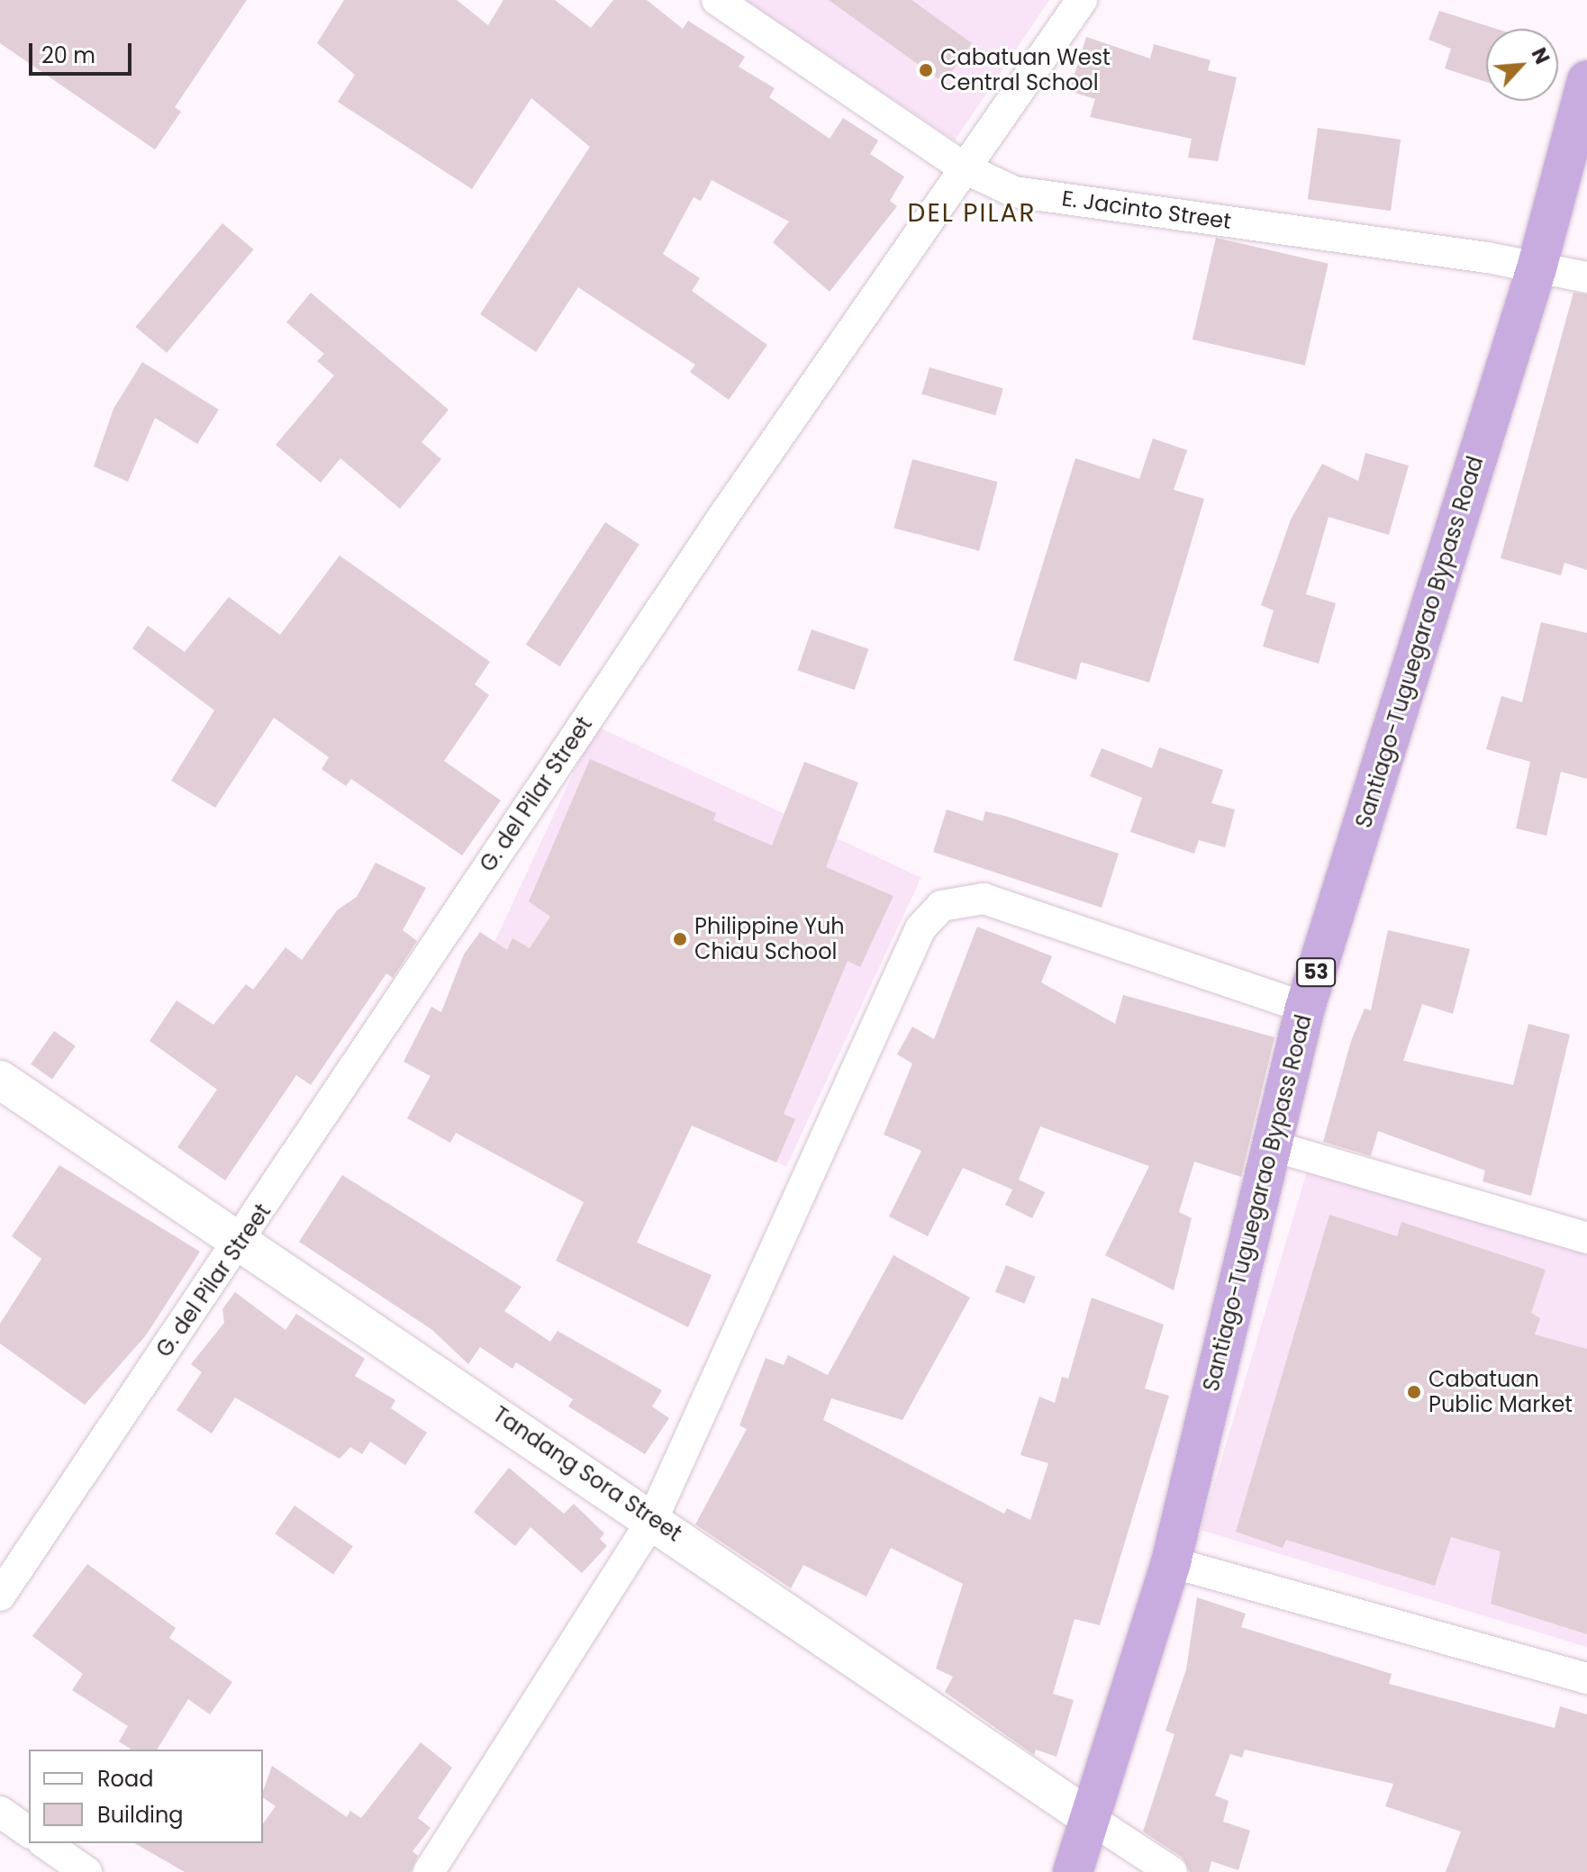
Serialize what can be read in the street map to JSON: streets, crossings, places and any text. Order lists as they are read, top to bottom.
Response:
{
  "streets": {
    "highway": ["Santiago-Tuguegarao Bypass Road", "53"],
    "street": ["E. Jacinto Street", "G. del Pilar Street", "Tandang Sora Street"]
  },
  "crossings": [
    ["E. Jacinto Street", "Santiago-Tuguegarao Bypass Road"],
    ["E. Jacinto Street", "G. del Pilar Street"],
    ["Santiago-Tuguegarao Bypass Road", "Tandang Sora Street"],
    ["G. del Pilar Street", "Tandang Sora Street"]
  ],
  "districts": ["DEL PILAR"],
  "places": ["Cabatuan West Central School", "Philippine Yuh Chiau School", "Cabatuan Public Market"],
  "legend": ["Road", "Building"],
  "scale_bar": "20 m",
  "north": "top right"
}
